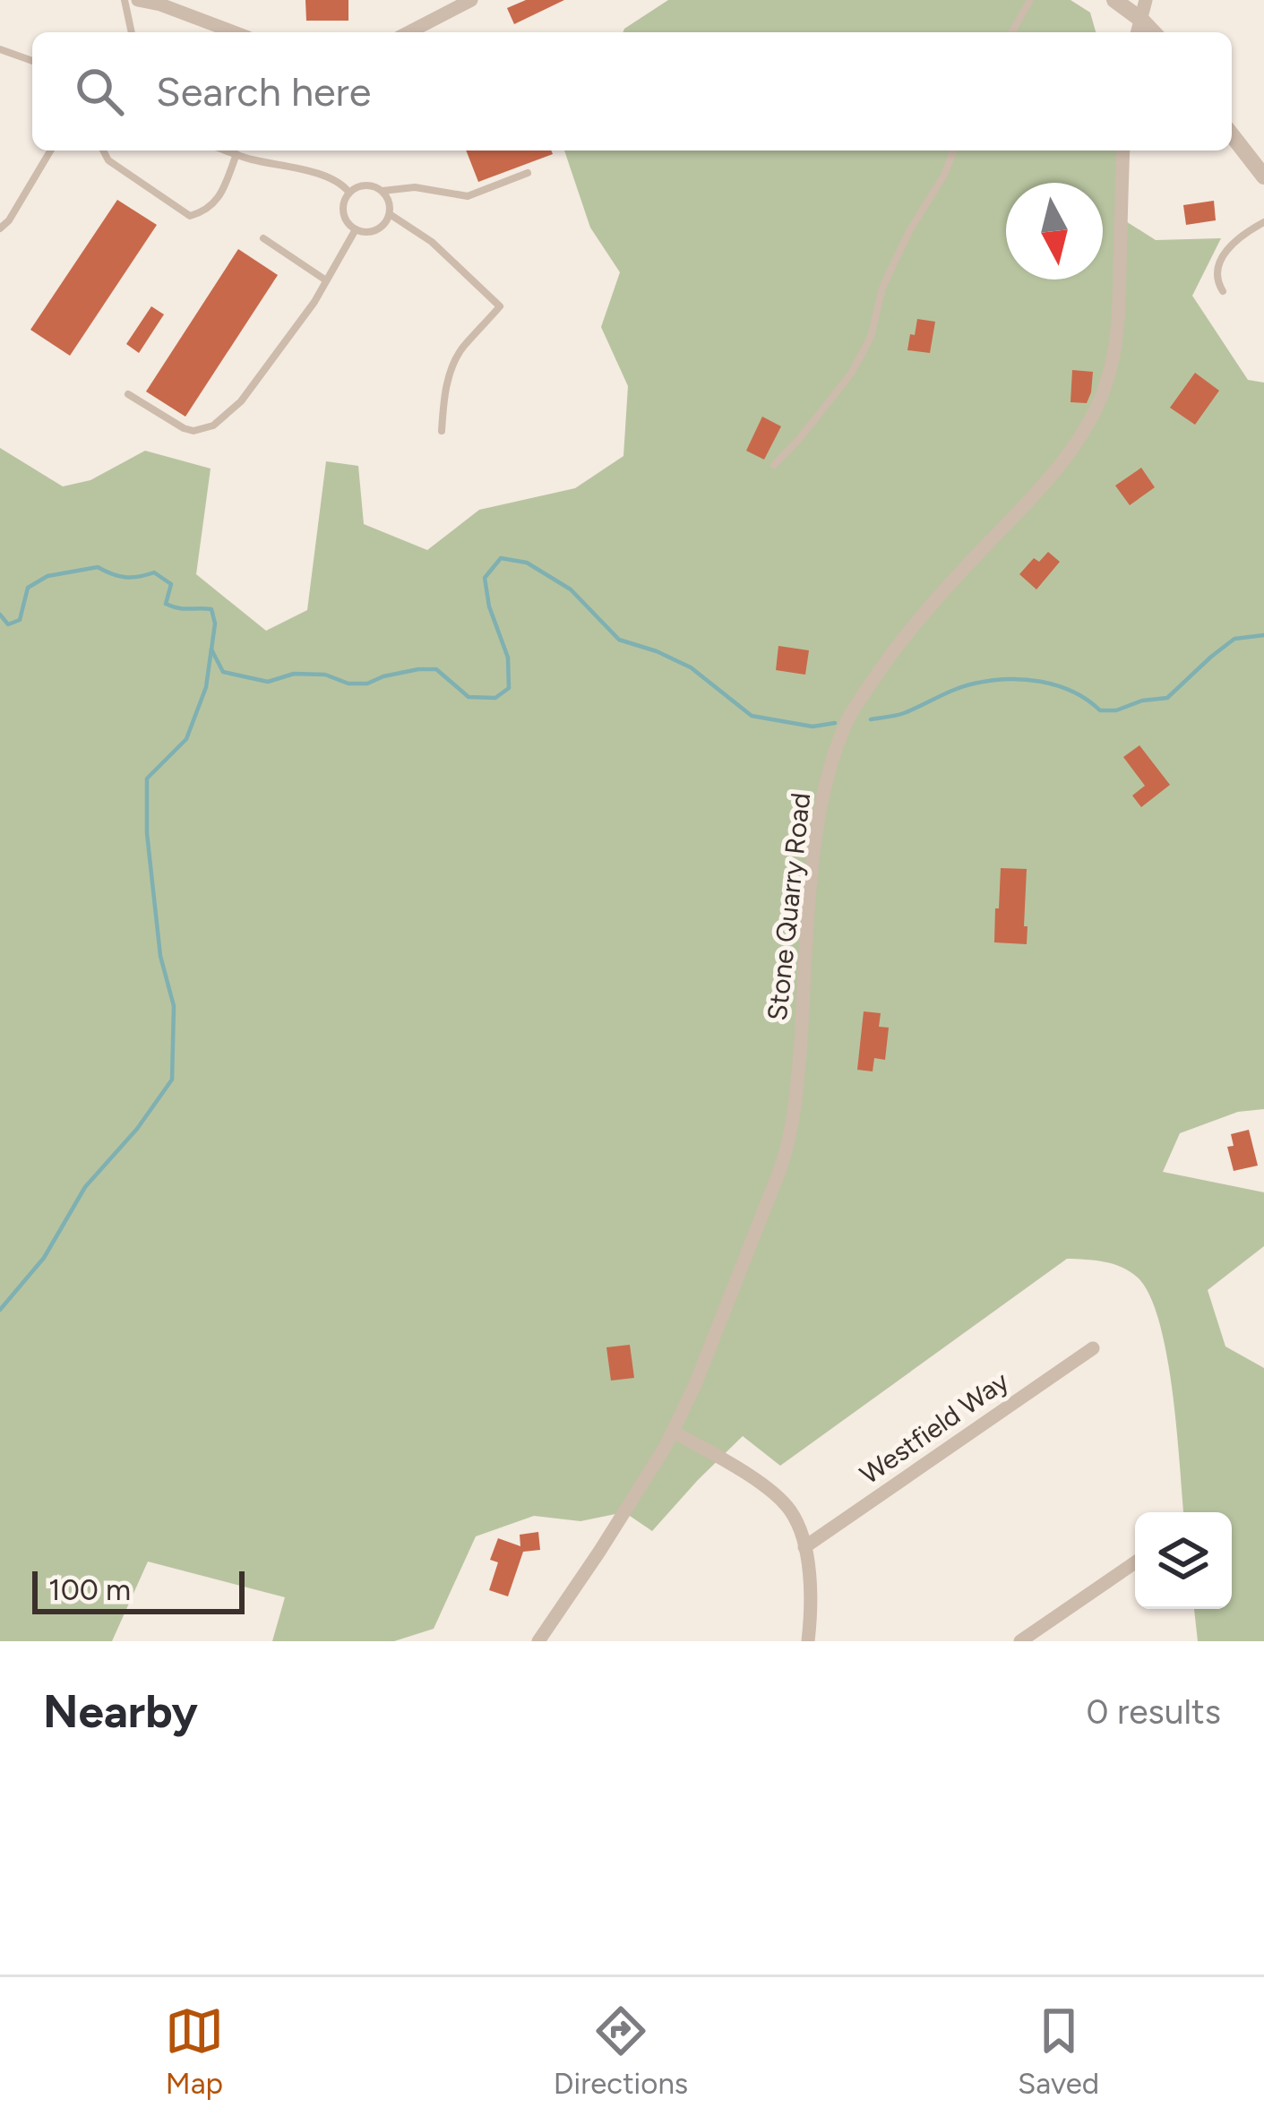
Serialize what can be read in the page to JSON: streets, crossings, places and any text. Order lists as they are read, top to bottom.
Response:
{
  "streets": {
    "street": ["Stone Quarry Road", "Westfield Way"]
  },
  "scale_bar": "100 m",
  "north": "bottom",
  "page": {
    "search": "Search here",
    "scale": "100 m",
    "heading": ["Nearby", "0 results"],
    "nav": ["Map", "Directions", "Saved"]
  }
}
